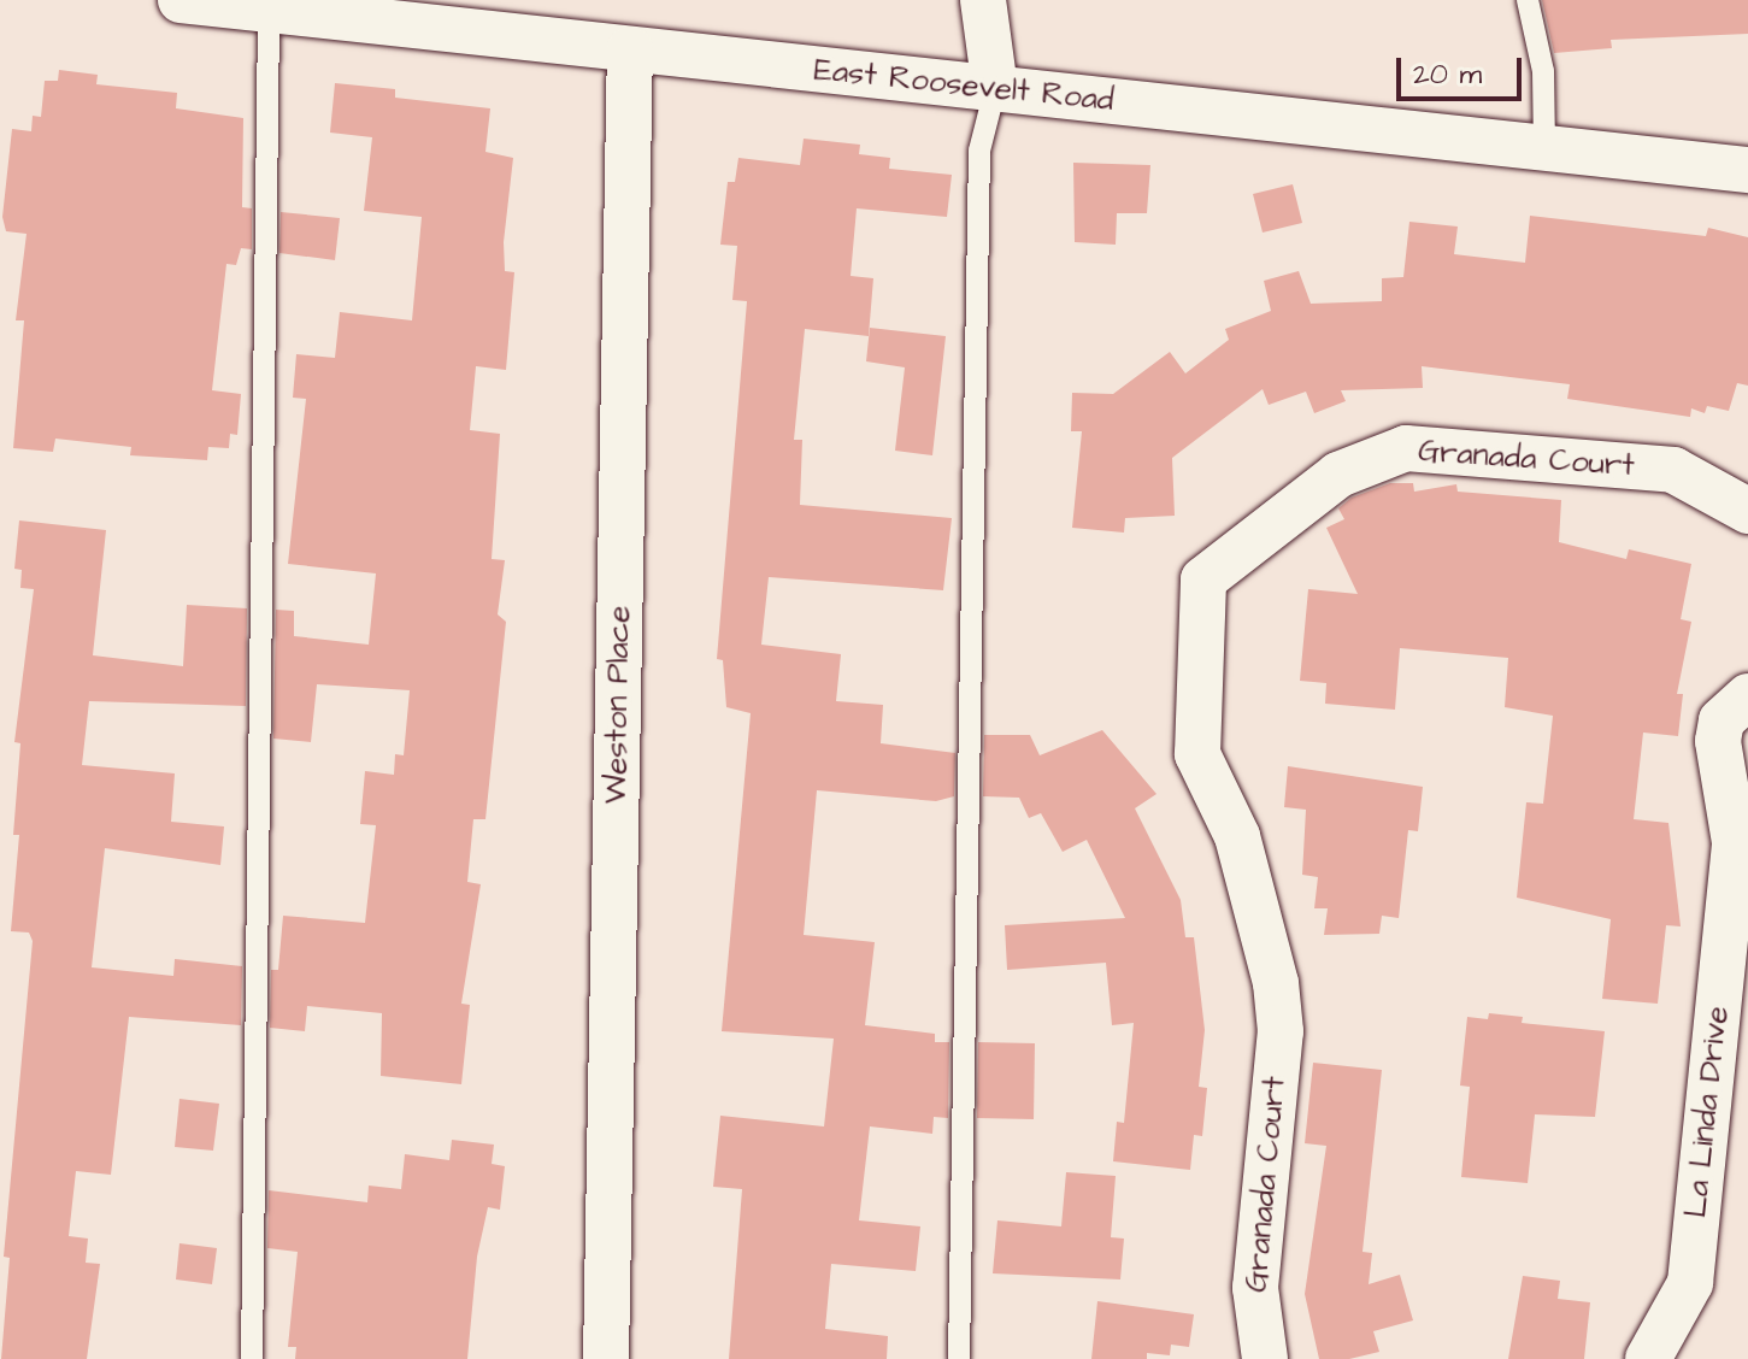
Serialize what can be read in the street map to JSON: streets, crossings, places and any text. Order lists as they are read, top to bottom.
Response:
{
  "streets": {
    "street": [
      "East Roosevelt Road",
      "Granada Court",
      "Weston Place",
      "La Linda Drive"
    ]
  },
  "crossings": [
    ["East Roosevelt Road", "Weston Place"]
  ],
  "scale_bar": "20 m"
}
